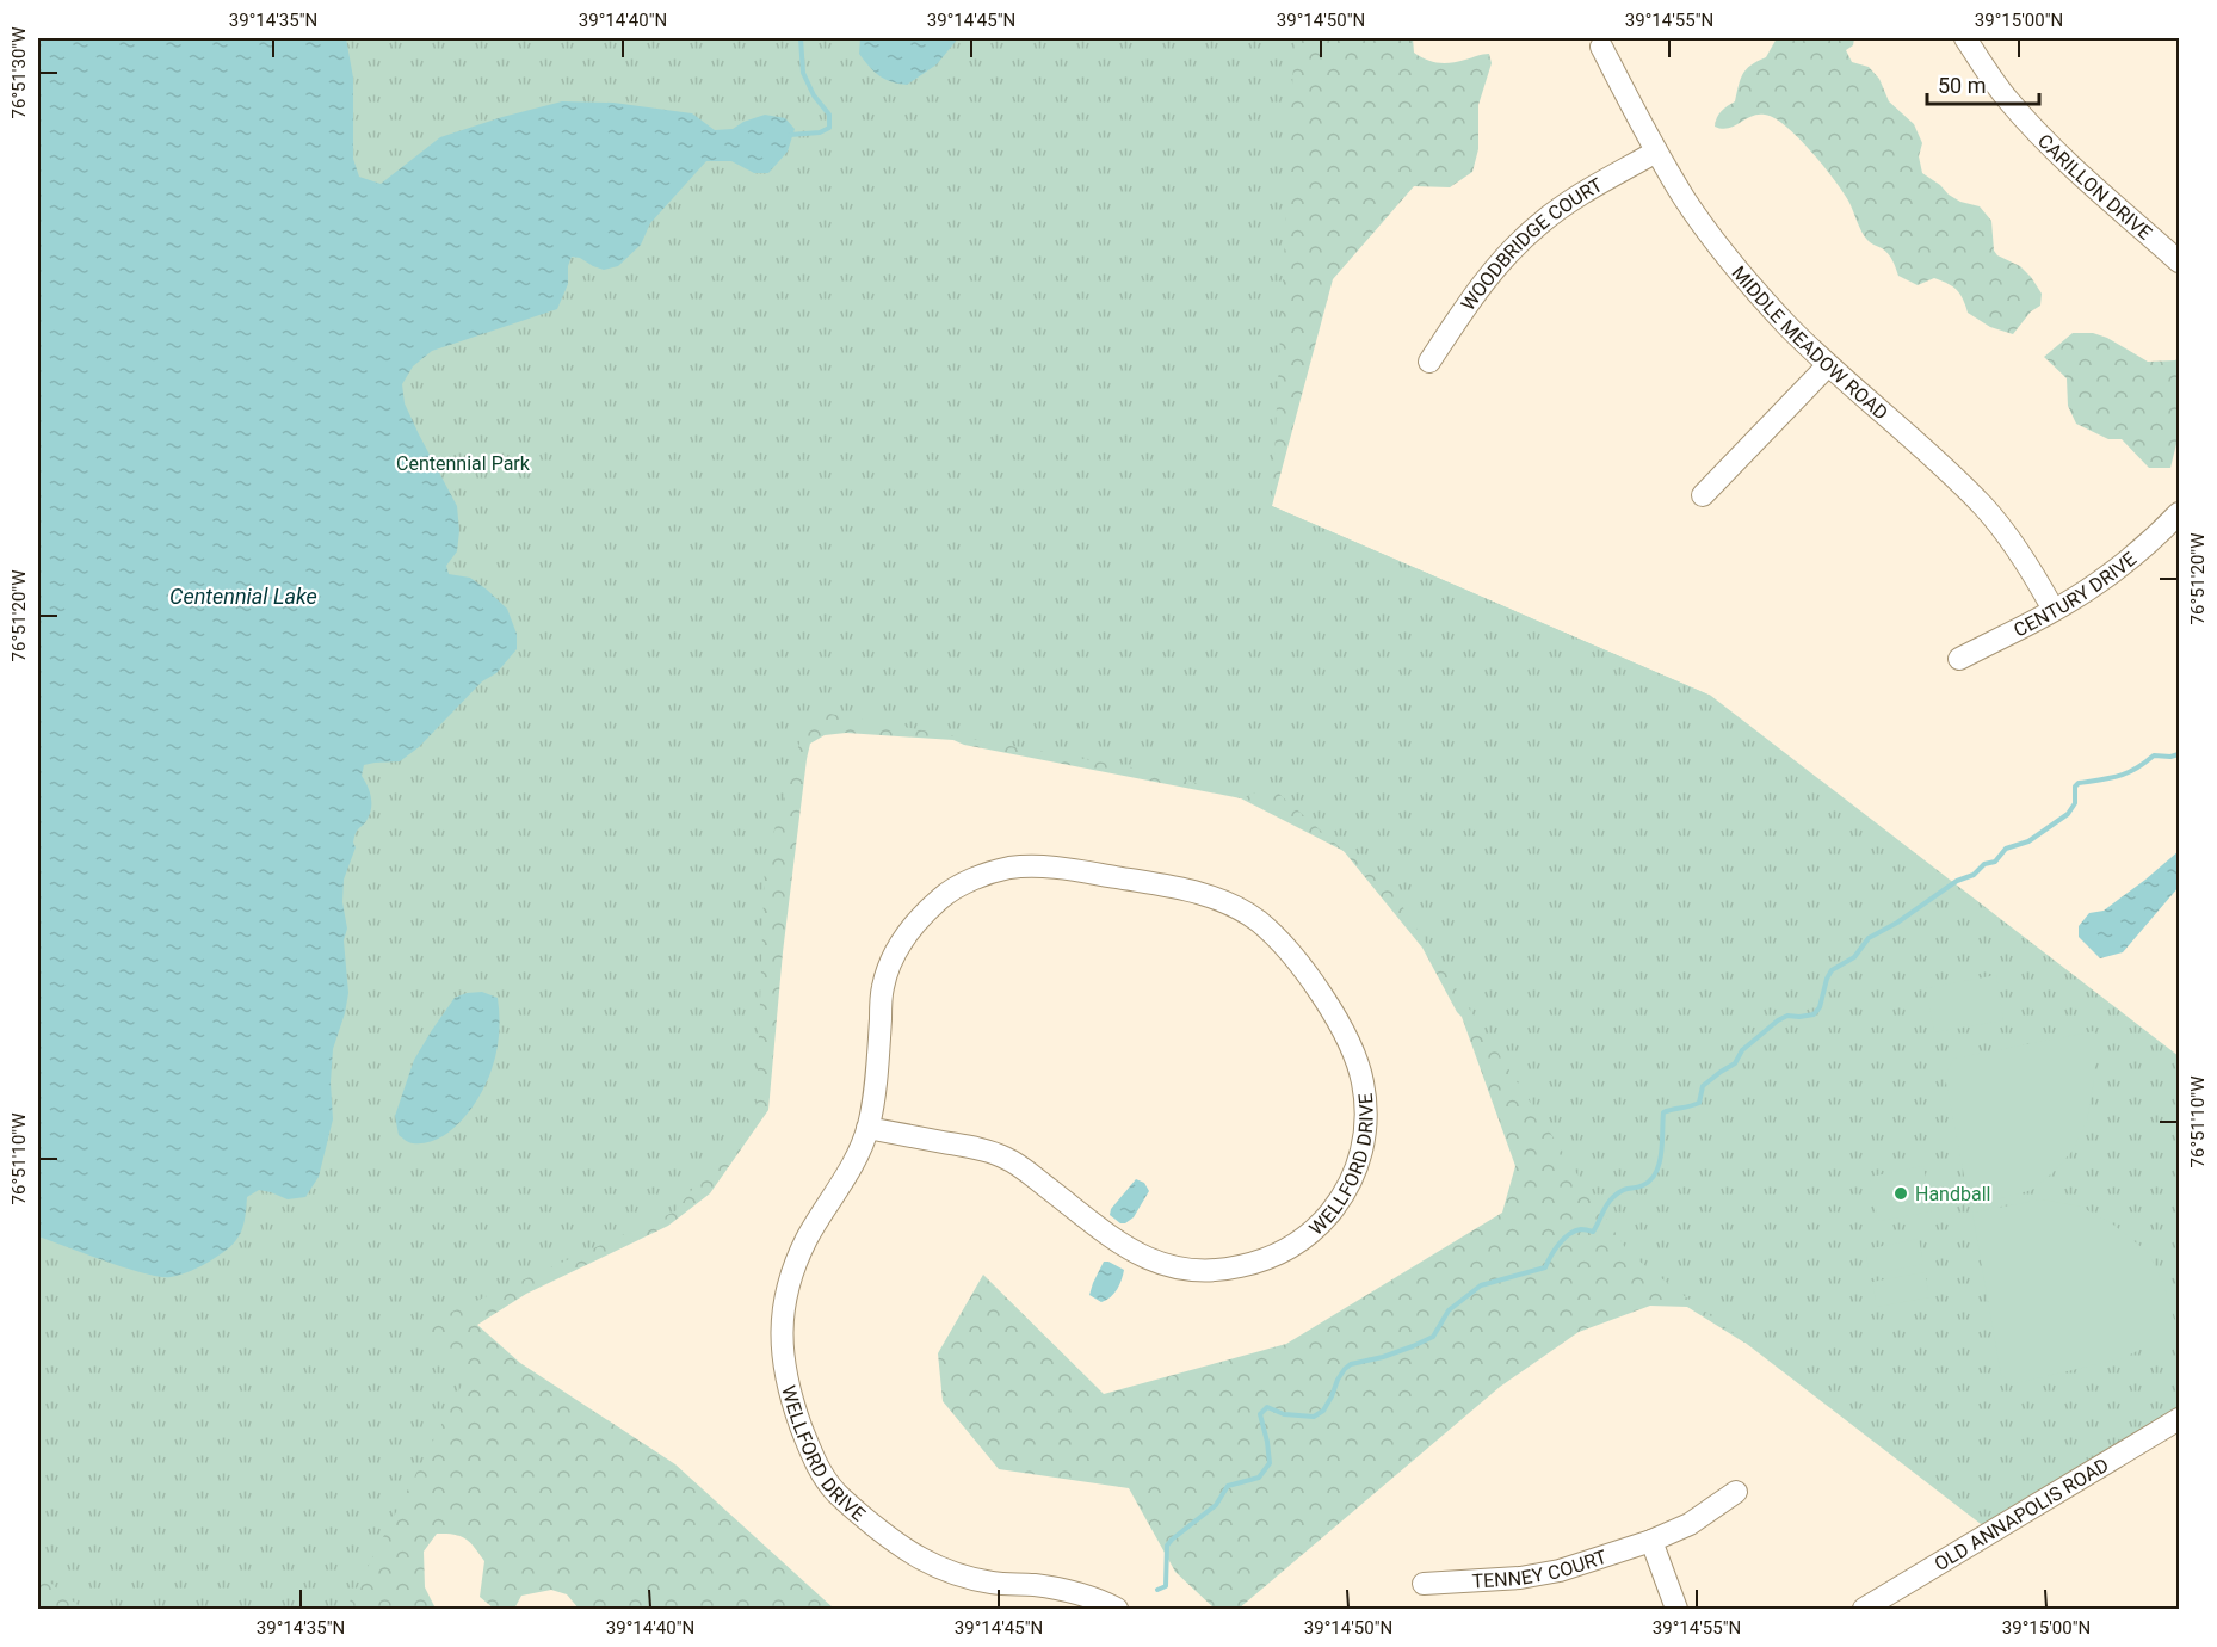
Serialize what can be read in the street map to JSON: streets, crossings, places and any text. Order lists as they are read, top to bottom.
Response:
{
  "streets": {
    "street": [
      "CARILLON DRIVE",
      "WOODBRIDGE COURT",
      "MIDDLE MEADOW ROAD",
      "CENTURY DRIVE",
      "WELLFORD DRIVE",
      "OLD ANNAPOLIS ROAD",
      "TENNEY COURT"
    ]
  },
  "crossings": [
    ["WOODBRIDGE COURT", "MIDDLE MEADOW ROAD"],
    ["MIDDLE MEADOW ROAD", "CENTURY DRIVE"]
  ],
  "water": ["Centennial Lake"],
  "parks": ["Centennial Park"],
  "places": ["Handball"],
  "scale_bar": "50 m",
  "coordinates": [
    "39°14'35\"N",
    "39°14'40\"N",
    "39°14'45\"N",
    "39°14'50\"N",
    "39°14'55\"N",
    "39°15'00\"N",
    "76°51'30\"W",
    "76°51'20\"W",
    "76°51'10\"W"
  ]
}
